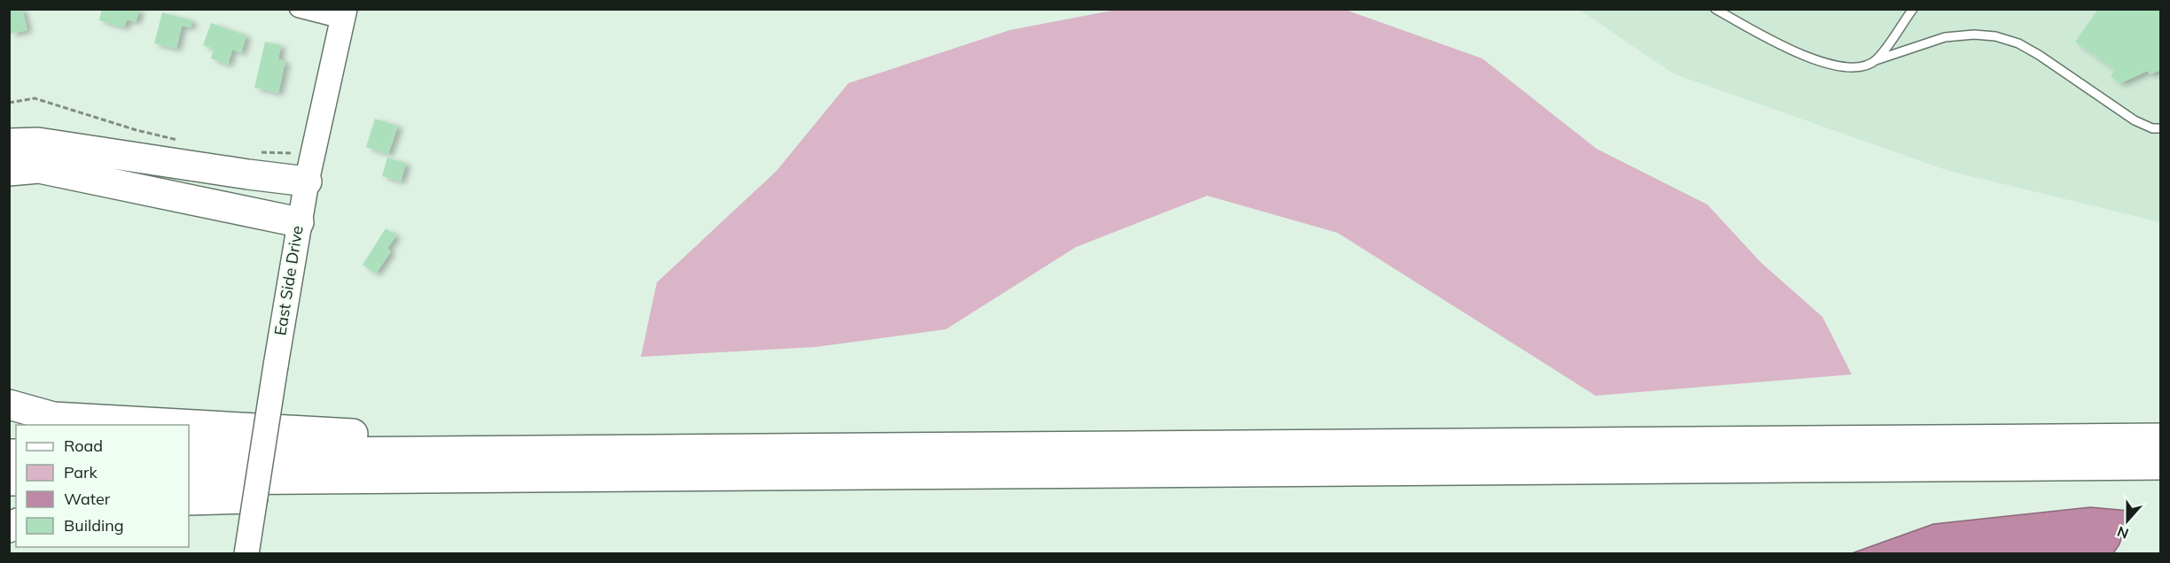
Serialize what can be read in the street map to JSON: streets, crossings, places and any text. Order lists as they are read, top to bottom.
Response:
{
  "streets": {
    "main road": ["East Side Drive"]
  },
  "legend": [
    "Road",
    "Park",
    "Water",
    "Building"
  ],
  "north": "bottom"
}
